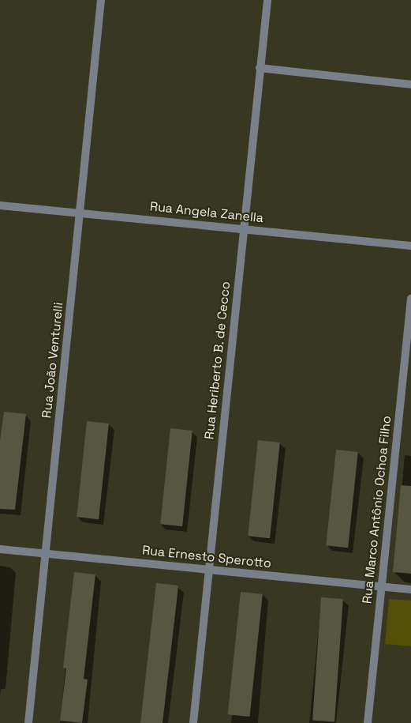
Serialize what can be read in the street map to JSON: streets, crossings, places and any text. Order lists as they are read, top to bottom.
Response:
{
  "streets": {
    "street": [
      "Rua Angela Zanella",
      "Rua João Venturelli",
      "Rua Heriberto B. de Cecco",
      "Rua Marco Antônio Ochoa Filho",
      "Rua Ernesto Sperotto"
    ]
  },
  "crossings": [
    ["Rua Angela Zanella", "Rua João Venturelli"],
    ["Rua Angela Zanella", "Rua Heriberto B. de Cecco"],
    ["Rua João Venturelli", "Rua Ernesto Sperotto"],
    ["Rua Heriberto B. de Cecco", "Rua Ernesto Sperotto"],
    ["Rua Marco Antônio Ochoa Filho", "Rua Ernesto Sperotto"]
  ]
}
